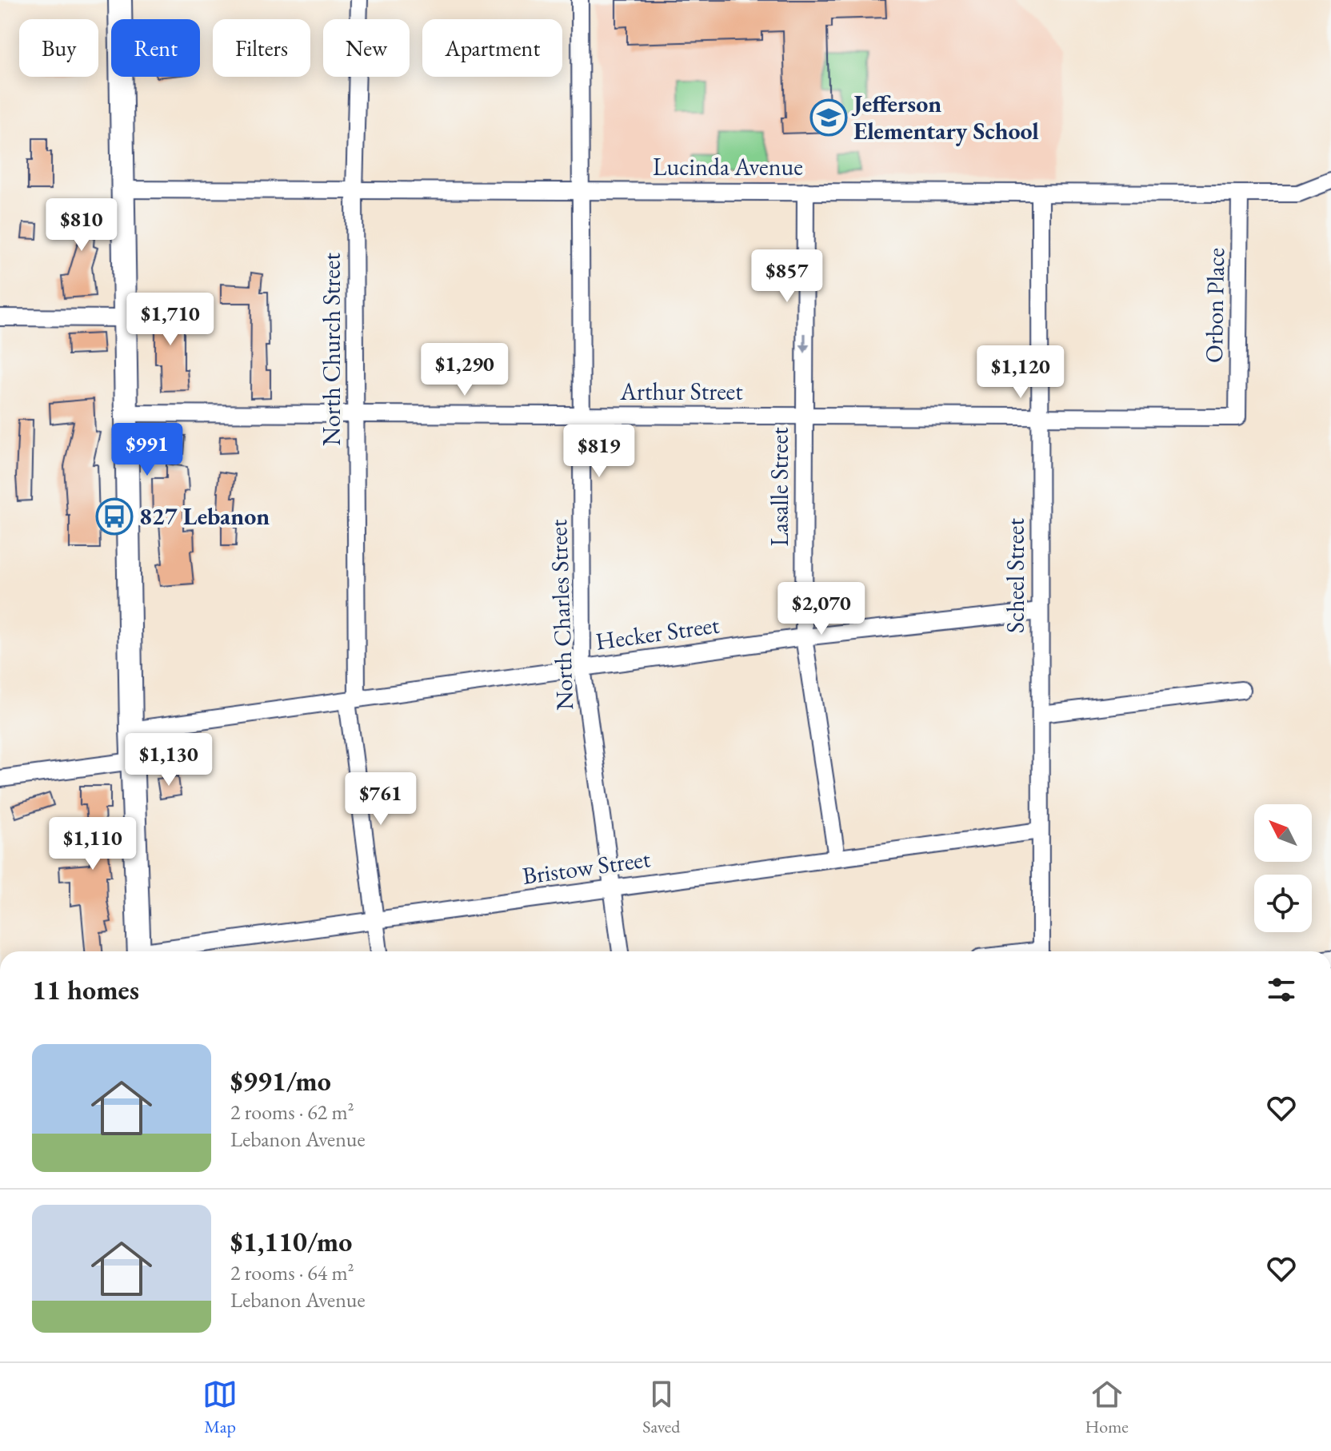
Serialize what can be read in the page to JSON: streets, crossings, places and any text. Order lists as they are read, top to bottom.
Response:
{
  "streets": {
    "street": [
      "Lucinda Avenue",
      "Orbon Place",
      "North Church Street",
      "Arthur Street",
      "Lasalle Street",
      "Scheel Street",
      "North Charles Street",
      "Hecker Street",
      "Bristow Street"
    ]
  },
  "crossings": [
    ["Lucinda Avenue", "Orbon Place"],
    ["Lucinda Avenue", "North Church Street"],
    ["Lucinda Avenue", "Lasalle Street"],
    ["Lucinda Avenue", "Scheel Street"],
    ["Lucinda Avenue", "North Charles Street"],
    ["Orbon Place", "Arthur Street"],
    ["North Church Street", "Arthur Street"],
    ["North Church Street", "Hecker Street"],
    ["North Church Street", "Bristow Street"],
    ["Arthur Street", "Lasalle Street"],
    ["Arthur Street", "Scheel Street"],
    ["Arthur Street", "North Charles Street"],
    ["Lasalle Street", "Hecker Street"],
    ["Lasalle Street", "Bristow Street"],
    ["Scheel Street", "Hecker Street"],
    ["Scheel Street", "Bristow Street"],
    ["North Charles Street", "Hecker Street"],
    ["North Charles Street", "Bristow Street"]
  ],
  "places": {
    "school or university": ["Jefferson Elementary School"],
    "bus stop": ["827 Lebanon"]
  },
  "north": "top left",
  "page": {
    "chip": [
      "Buy",
      "Rent",
      "Filters",
      "New",
      "Apartment"
    ],
    "price": [
      "$810",
      "$857",
      "$1,710",
      "$1,290",
      "$1,120",
      "$991",
      "$819",
      "$2,070",
      "$1,130",
      "$761",
      "$1,110"
    ],
    "heading": "11 homes",
    "list": [
      {
        "name": "$991/mo",
        "note": "2 rooms · 62 m² · Lebanon Avenue"
      },
      {
        "name": "$1,110/mo",
        "note": "2 rooms · 64 m² · Lebanon Avenue"
      }
    ],
    "tabs": ["Map", "Saved", "Home"]
  }
}
